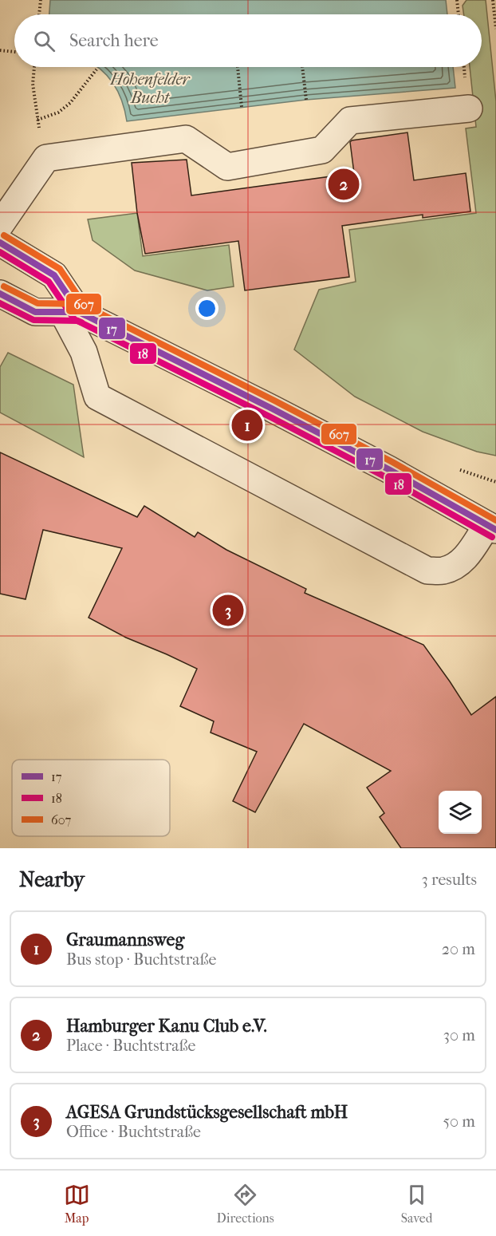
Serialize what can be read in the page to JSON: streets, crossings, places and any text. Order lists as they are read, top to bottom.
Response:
{
  "water": ["Hohenfelder Bucht"],
  "lines": ["transit line 607", "transit line 17", "transit line 18"],
  "legend": ["17", "18", "607"],
  "page": {
    "search": "Search here",
    "pins": ["2", "1", "3"],
    "heading": ["Nearby", "3 results"],
    "list": [
      {
        "mark": "1",
        "name": "Graumannsweg",
        "note": "Bus stop · Buchtstraße",
        "value": "20 m"
      },
      {
        "mark": "2",
        "name": "Hamburger Kanu Club e.V.",
        "note": "Place · Buchtstraße",
        "value": "30 m"
      },
      {
        "mark": "3",
        "name": "AGESA Grundstücksgesellschaft mbH",
        "note": "Office · Buchtstraße",
        "value": "50 m"
      }
    ],
    "nav": ["Map", "Directions", "Saved"]
  }
}
